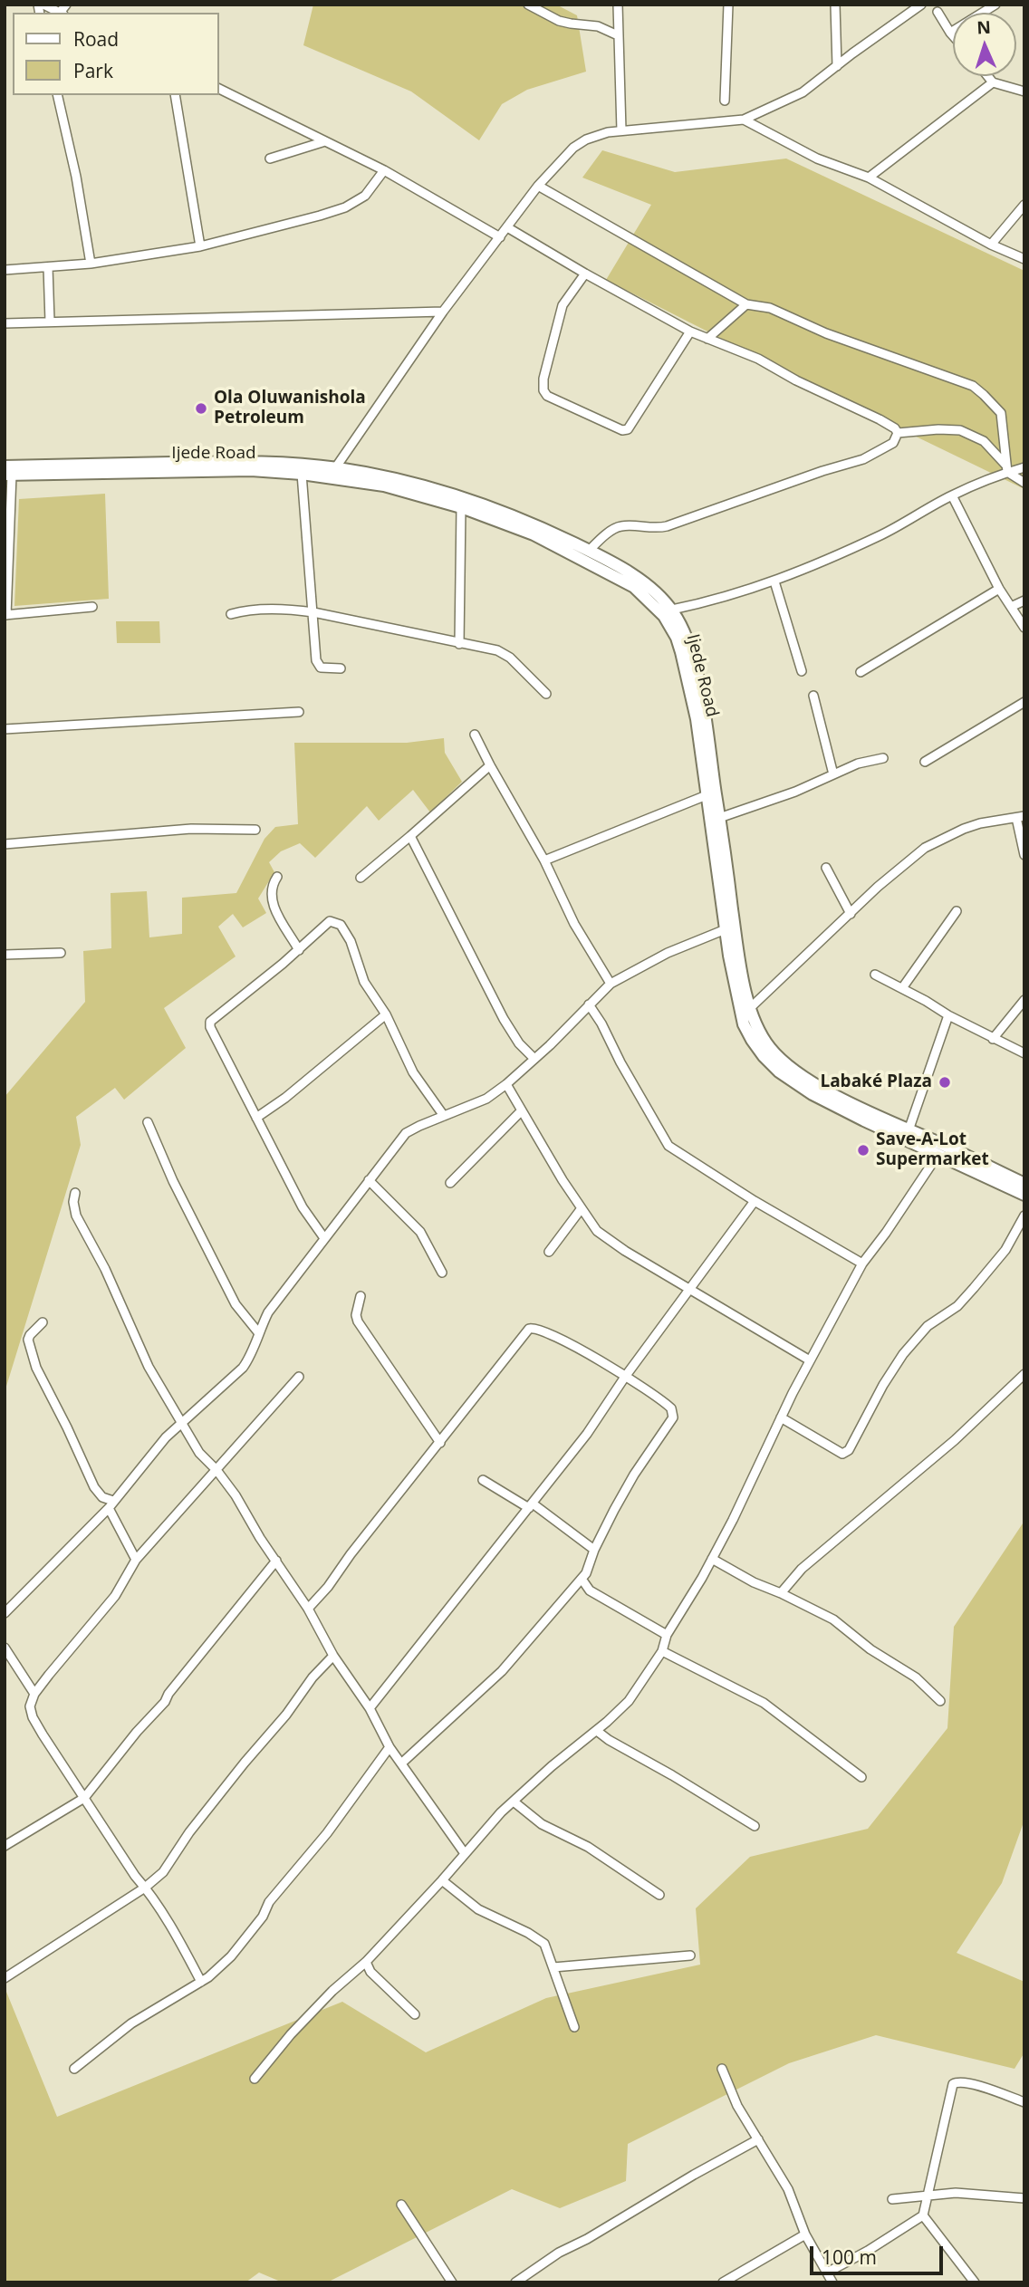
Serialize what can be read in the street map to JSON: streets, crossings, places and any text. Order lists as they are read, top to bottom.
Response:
{
  "streets": {
    "main road": ["Ijede Road"]
  },
  "places": ["Ola Oluwanishola Petroleum", "Labaké Plaza", "Save-A-Lot Supermarket"],
  "legend": ["Road", "Park"],
  "scale_bar": "100 m",
  "north": "top"
}
